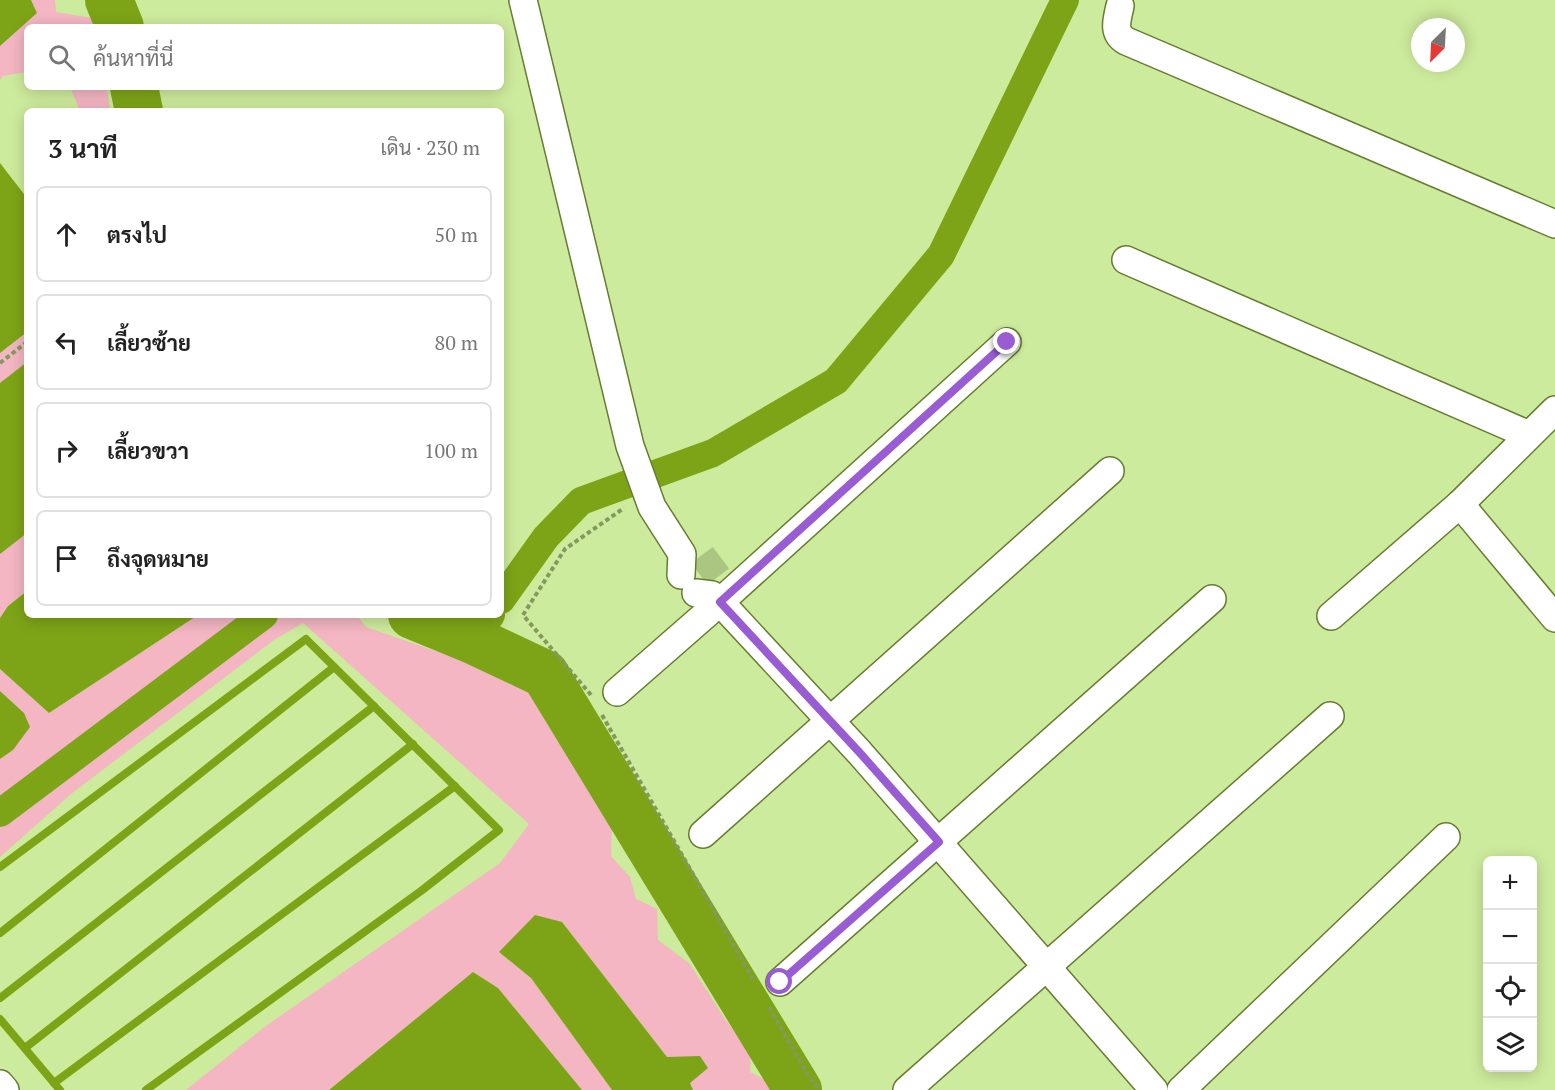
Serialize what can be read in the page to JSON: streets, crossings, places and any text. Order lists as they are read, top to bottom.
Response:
{
  "north": "bottom left",
  "page": {
    "search": "ค้นหาที่นี่",
    "heading": ["3 นาที", "เดิน · 230 m"],
    "list": [
      ["ตรงไป", "50 m"],
      ["เลี้ยวซ้าย", "80 m"],
      ["เลี้ยวขวา", "100 m"],
      "ถึงจุดหมาย"
    ],
    "map_buttons": ["+", "−"]
  }
}
